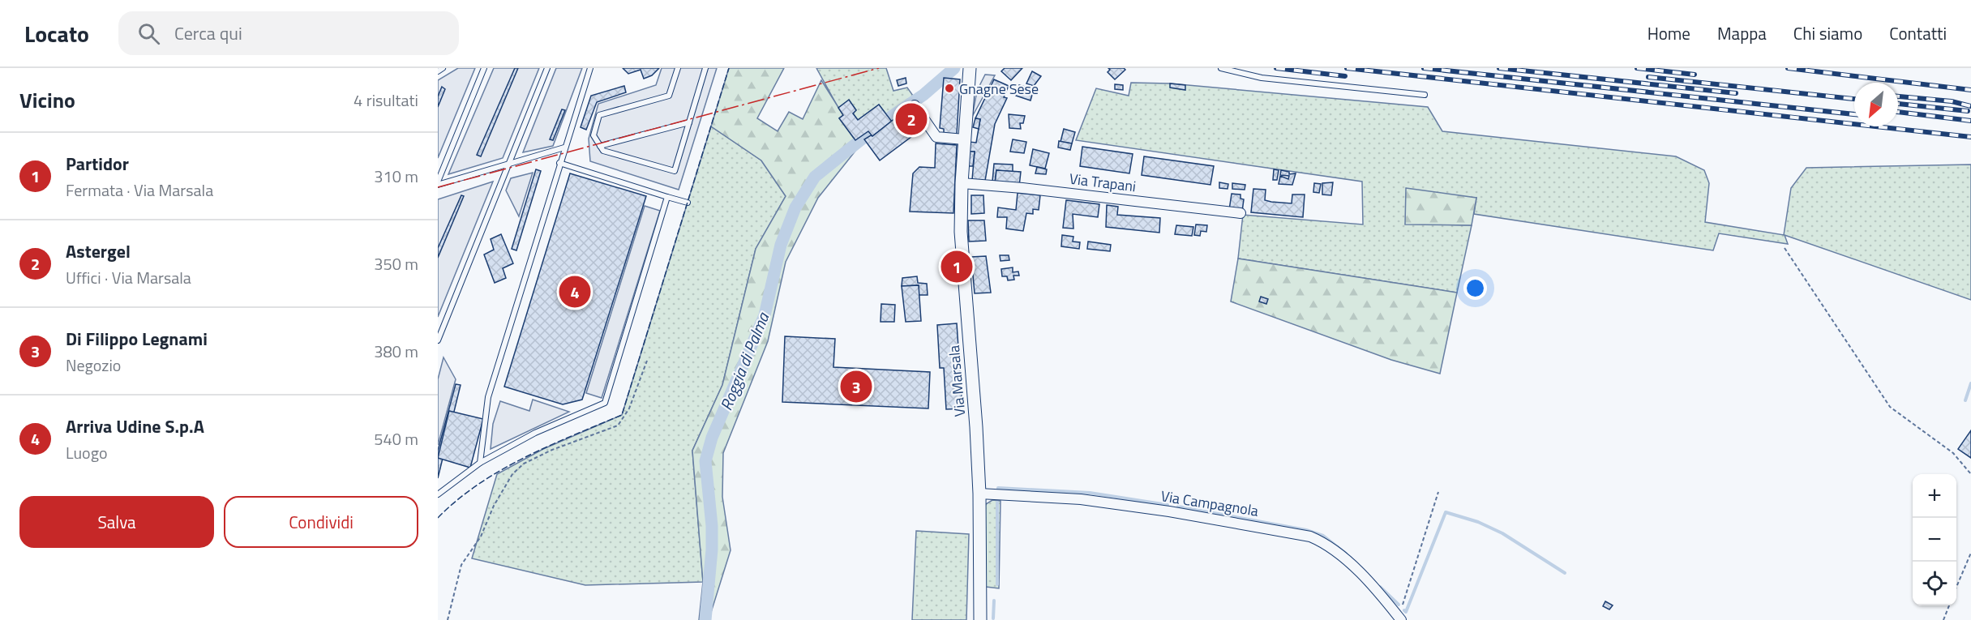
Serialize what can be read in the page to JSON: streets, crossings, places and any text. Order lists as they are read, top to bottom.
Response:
{
  "streets": {
    "street": ["Via Trapani", "Via Marsala", "Via Campagnola"]
  },
  "crossings": [
    ["Via Trapani", "Via Marsala"],
    ["Via Marsala", "Via Campagnola"]
  ],
  "water": ["Roggia di Palma"],
  "places": ["Gnagne Sese"],
  "north": "bottom left",
  "page": {
    "header": "Locato",
    "search": "Cerca qui",
    "nav": [
      "Home",
      "Mappa",
      "Chi siamo",
      "Contatti"
    ],
    "heading": ["Vicino", "4 risultati"],
    "pins": [
      "2",
      "1",
      "4",
      "3"
    ],
    "list": [
      {
        "mark": "1",
        "name": "Partidor",
        "note": "Fermata · Via Marsala",
        "value": "310 m"
      },
      {
        "mark": "2",
        "name": "Astergel",
        "note": "Uffici · Via Marsala",
        "value": "350 m"
      },
      {
        "mark": "3",
        "name": "Di Filippo Legnami",
        "note": "Negozio",
        "value": "380 m"
      },
      {
        "mark": "4",
        "name": "Arriva Udine S.p.A",
        "note": "Luogo",
        "value": "540 m"
      }
    ],
    "map_buttons": ["+", "−"],
    "buttons": ["Salva", "Condividi"]
  }
}
